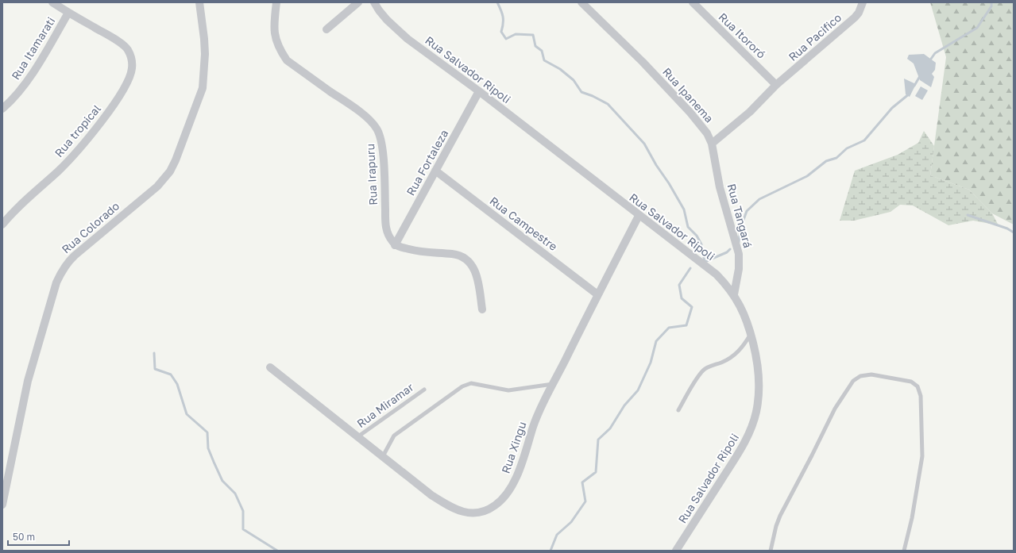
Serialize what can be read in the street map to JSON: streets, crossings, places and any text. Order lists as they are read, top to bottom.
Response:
{
  "streets": {
    "street": [
      "Rua Itororó",
      "Rua Pacifico",
      "Rua Itamarati",
      "Rua Salvador Ripoli",
      "Rua Ipanema",
      "Rua tropical",
      "Rua Fortaleza",
      "Rua Irapuru",
      "Rua Tangará",
      "Rua Campestre",
      "Rua Colorado",
      "Rua Xingu"
    ],
    "lane": ["Rua Miramar"]
  },
  "crossings": [
    ["Rua Itororó", "Rua Pacifico"],
    ["Rua Itamarati", "Rua tropical"],
    ["Rua Salvador Ripoli", "Rua Fortaleza"],
    ["Rua Salvador Ripoli", "Rua Tangará"],
    ["Rua Salvador Ripoli", "Rua Xingu"],
    ["Rua Ipanema", "Rua Tangará"],
    ["Rua Fortaleza", "Rua Irapuru"],
    ["Rua Fortaleza", "Rua Campestre"],
    ["Rua Campestre", "Rua Xingu"],
    ["Rua Miramar", "Rua Xingu"]
  ],
  "scale_bar": "50 m"
}
